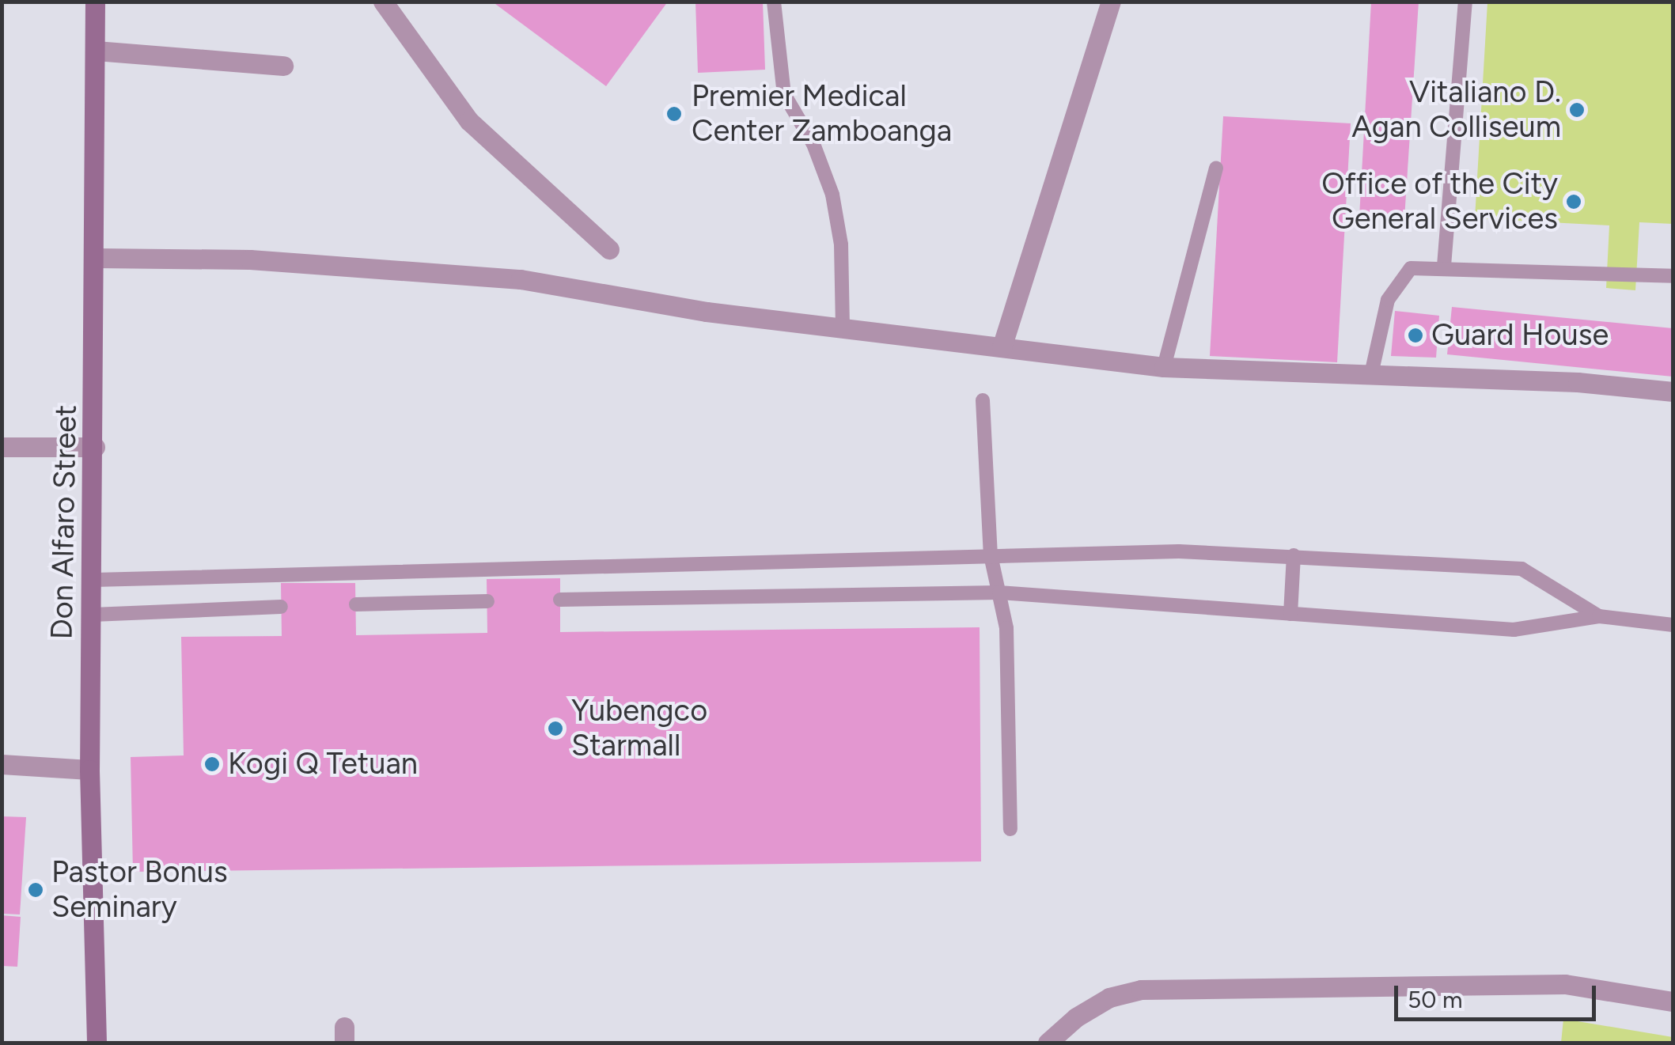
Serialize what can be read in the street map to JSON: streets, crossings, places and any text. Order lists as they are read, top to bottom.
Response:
{
  "streets": {
    "main road": ["Don Alfaro Street"]
  },
  "places": [
    "Vitaliano D. Agan Colliseum",
    "Premier Medical Center Zamboanga",
    "Office of the City General Services",
    "Guard House",
    "Yubengco Starmall",
    "Kogi Q Tetuan",
    "Pastor Bonus Seminary"
  ],
  "scale_bar": "50 m"
}
